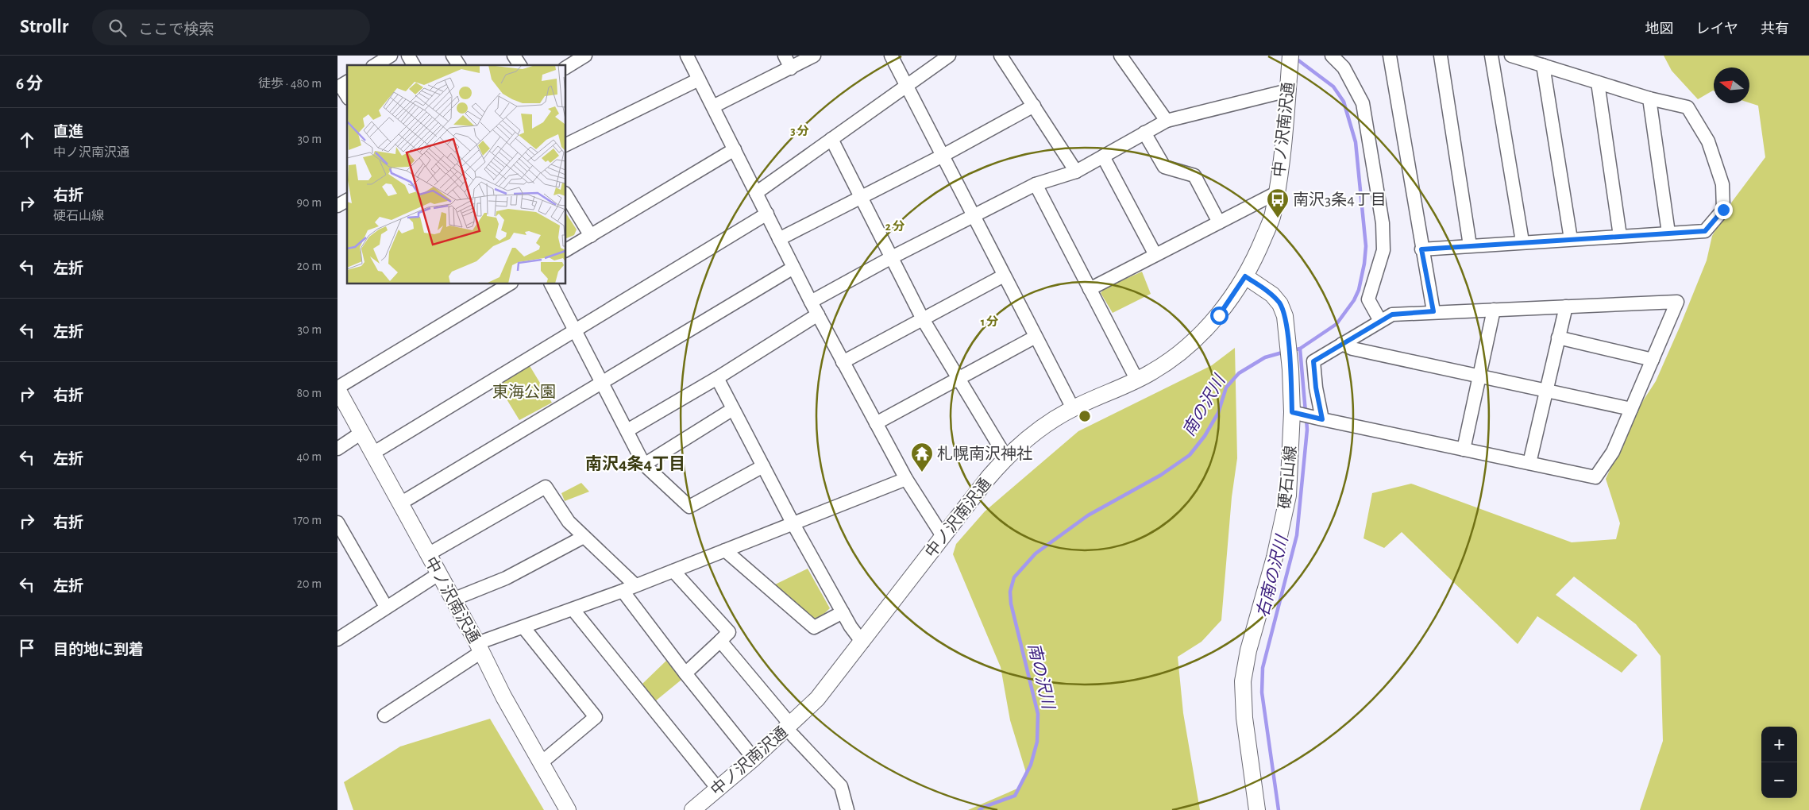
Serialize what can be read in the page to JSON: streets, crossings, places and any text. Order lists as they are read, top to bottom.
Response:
{
  "streets": {
    "street": ["中ノ沢南沢通", "硬石山線"]
  },
  "crossings": [
    ["中ノ沢南沢通", "硬石山線"]
  ],
  "districts": ["南沢4条4丁目"],
  "water": ["南の沢川", "右南の沢川"],
  "parks": ["東海公園"],
  "places": {
    "bus stop": ["南沢3条4丁目"],
    "temple": ["札幌南沢神社"]
  },
  "north": "left",
  "page": {
    "header": "Strollr",
    "search": "ここで検索",
    "nav": ["地図", "レイヤ", "共有"],
    "heading": ["6 分", "徒歩 · 480 m"],
    "list": [
      ["直進", "中ノ沢南沢通", "30 m"],
      ["右折", "硬石山線", "90 m"],
      ["左折", "20 m"],
      ["左折", "30 m"],
      ["右折", "80 m"],
      ["左折", "40 m"],
      ["右折", "170 m"],
      ["左折", "20 m"],
      "目的地に到着"
    ],
    "map_buttons": ["+", "−"]
  },
  "rings": ["3 分", "2 分", "1 分"]
}
